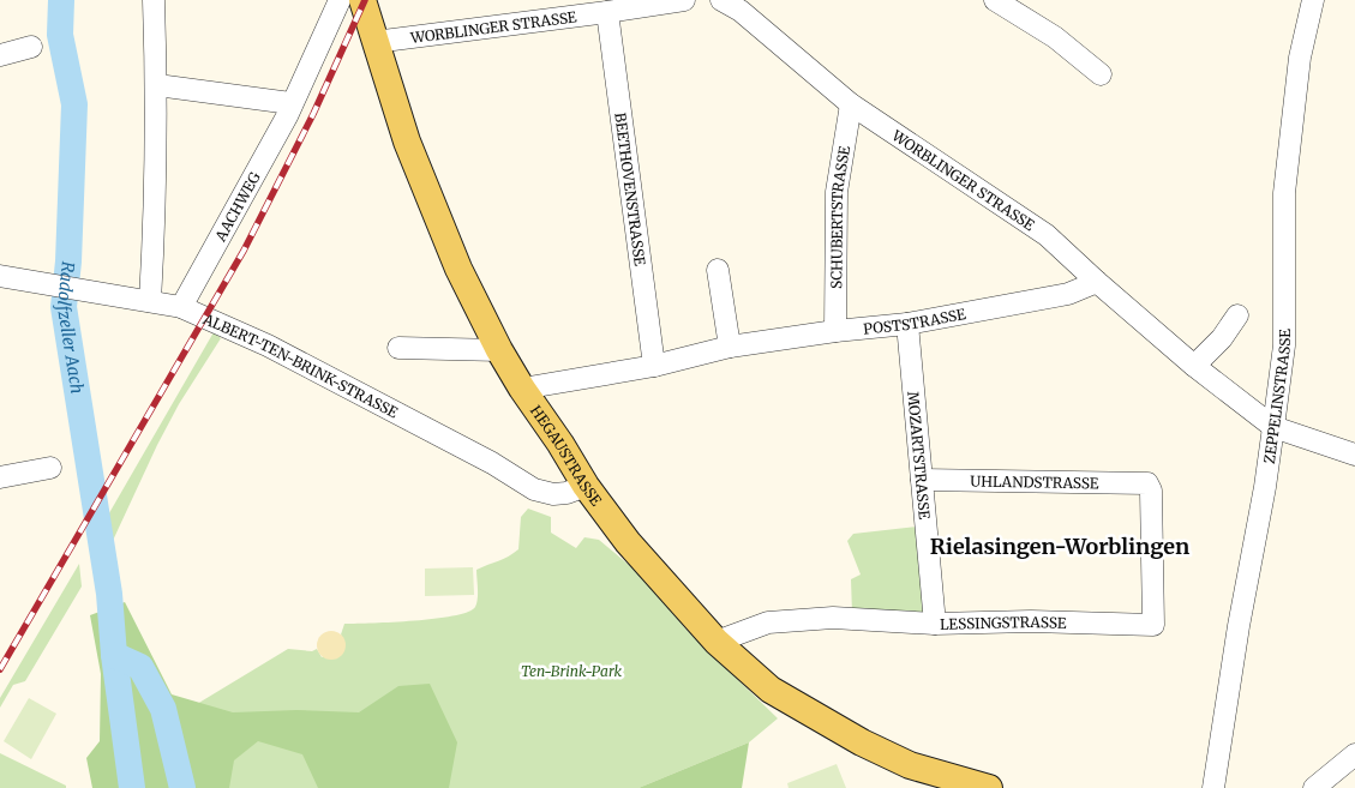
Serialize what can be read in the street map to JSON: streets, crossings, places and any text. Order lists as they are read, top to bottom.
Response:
{
  "streets": {
    "main road": ["HEGAUSTRASSE"],
    "street": [
      "WORBLINGER STRASSE",
      "BEETHOVENSTRASSE",
      "AACHWEG",
      "SCHUBERTSTRASSE",
      "POSTSTRASSE",
      "ALBERT-TEN-BRINK-STRASSE",
      "ZEPPELINSTRASSE",
      "MOZARTSTRASSE",
      "UHLANDSTRASSE",
      "LESSINGSTRASSE"
    ]
  },
  "crossings": [
    ["WORBLINGER STRASSE", "BEETHOVENSTRASSE"],
    ["WORBLINGER STRASSE", "SCHUBERTSTRASSE"],
    ["WORBLINGER STRASSE", "POSTSTRASSE"],
    ["WORBLINGER STRASSE", "ZEPPELINSTRASSE"],
    ["WORBLINGER STRASSE", "HEGAUSTRASSE"],
    ["BEETHOVENSTRASSE", "POSTSTRASSE"],
    ["AACHWEG", "ALBERT-TEN-BRINK-STRASSE"],
    ["SCHUBERTSTRASSE", "POSTSTRASSE"],
    ["POSTSTRASSE", "HEGAUSTRASSE"],
    ["POSTSTRASSE", "MOZARTSTRASSE"],
    ["ALBERT-TEN-BRINK-STRASSE", "HEGAUSTRASSE"],
    ["HEGAUSTRASSE", "LESSINGSTRASSE"],
    ["MOZARTSTRASSE", "UHLANDSTRASSE"],
    ["MOZARTSTRASSE", "LESSINGSTRASSE"],
    ["UHLANDSTRASSE", "LESSINGSTRASSE"]
  ],
  "districts": ["Rielasingen-Worblingen"],
  "water": ["Radolfzeller Aach"],
  "parks": ["Ten-Brink-Park"]
}
